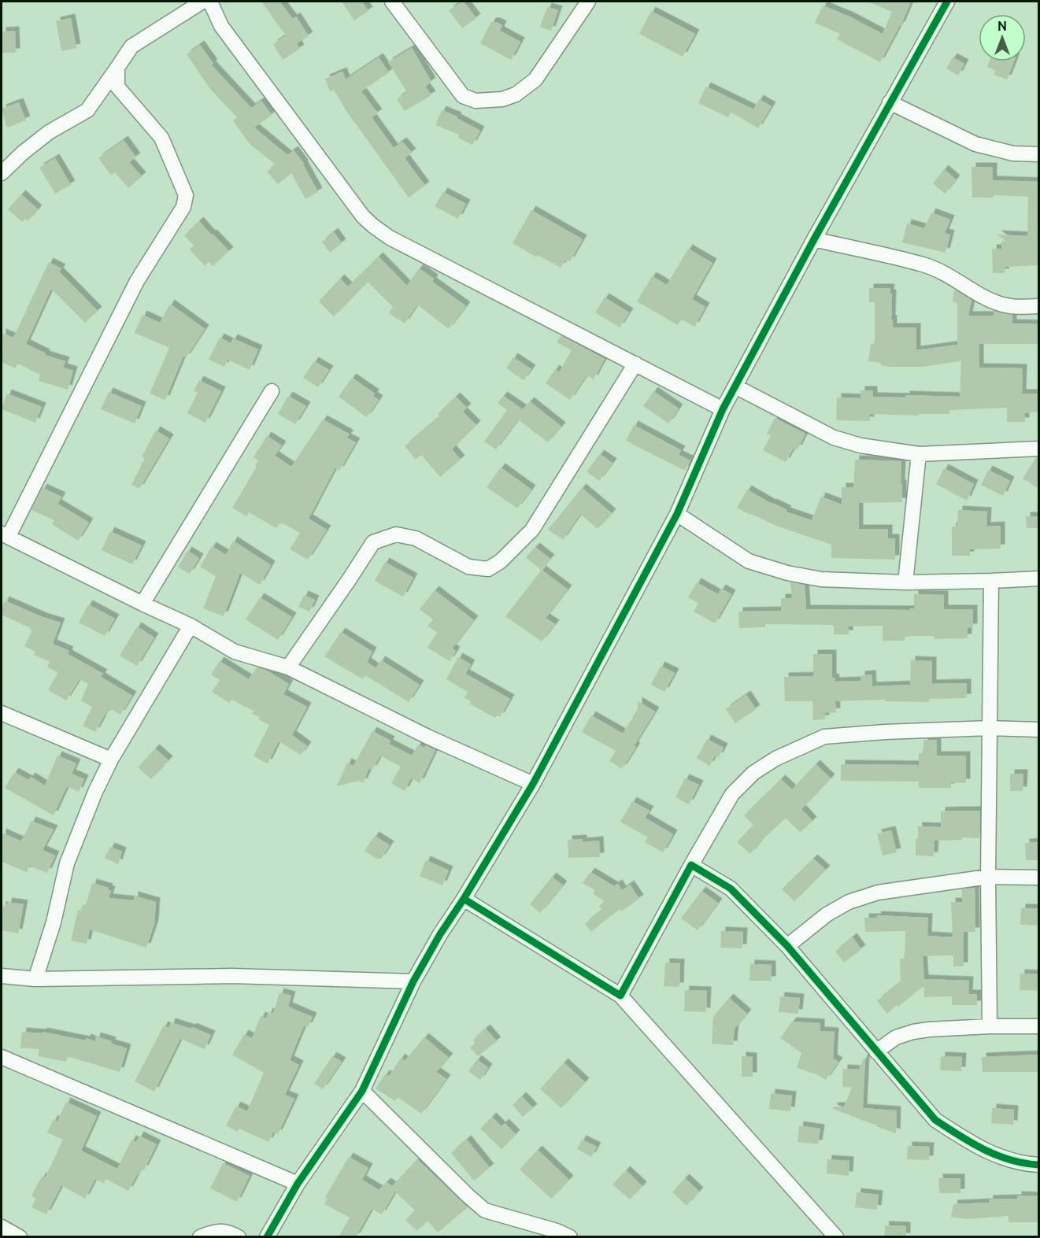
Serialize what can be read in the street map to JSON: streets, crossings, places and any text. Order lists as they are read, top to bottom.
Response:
{
  "north": "top"
}
